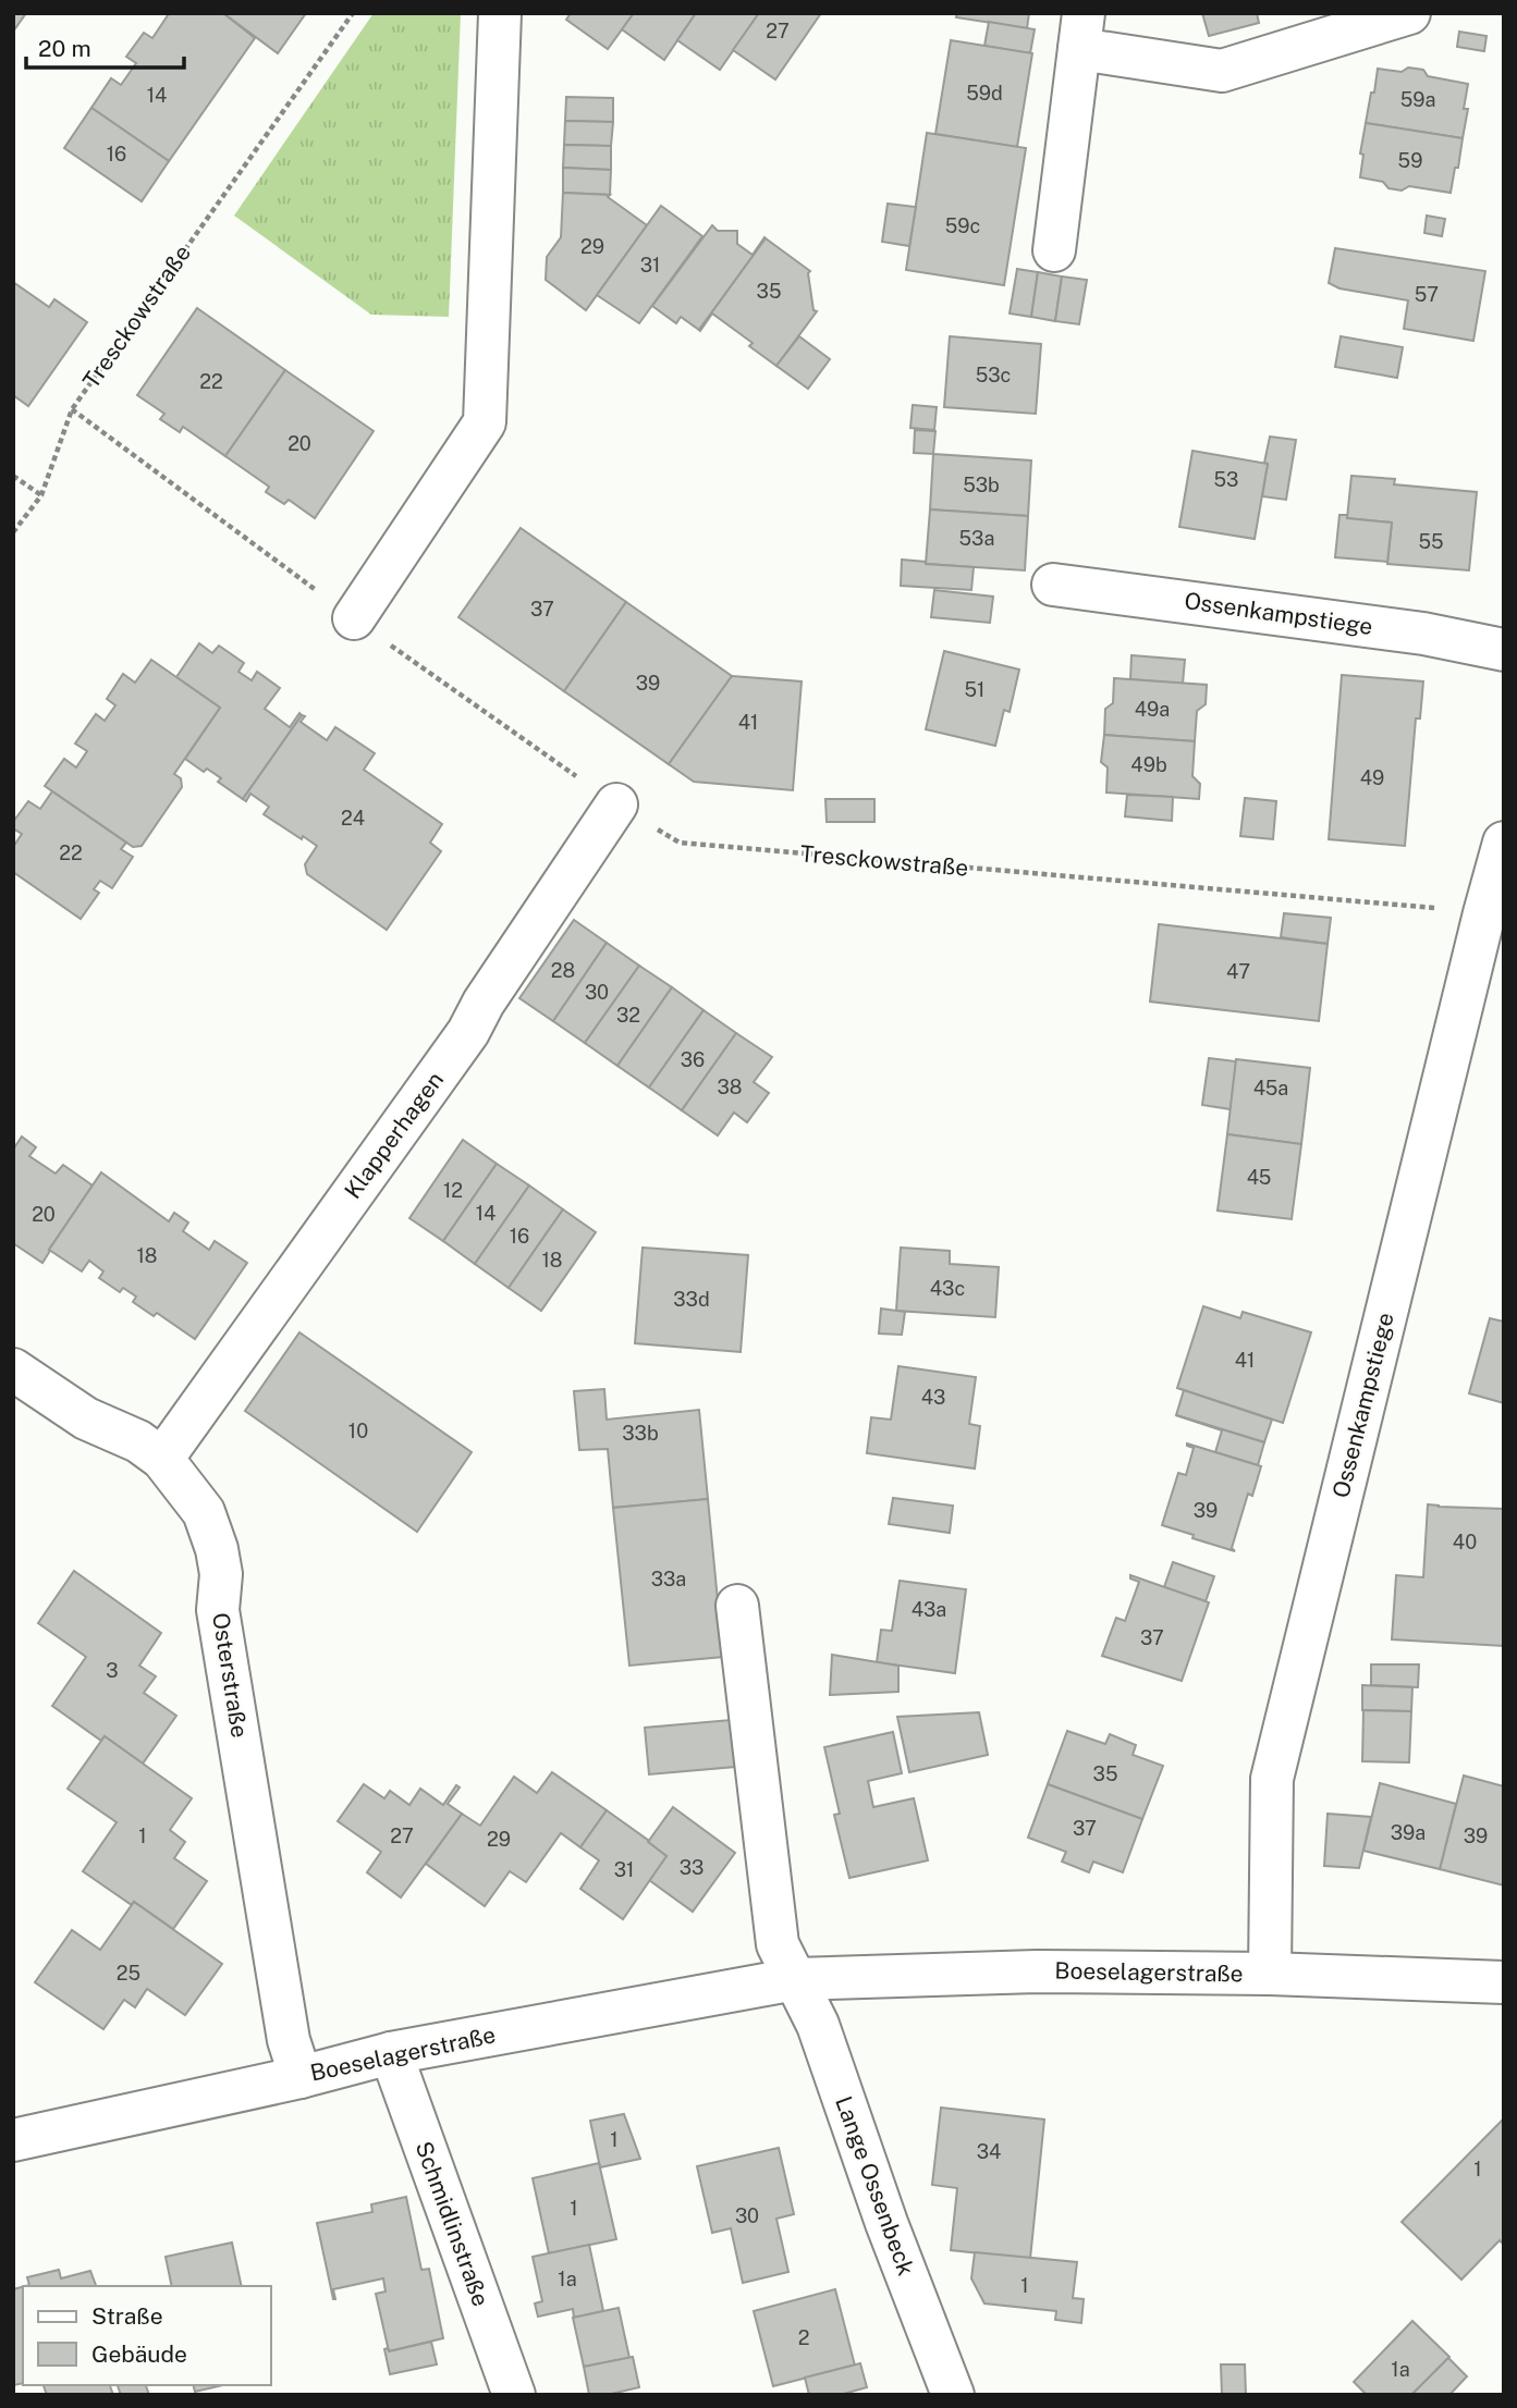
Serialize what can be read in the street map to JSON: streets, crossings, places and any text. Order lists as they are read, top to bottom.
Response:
{
  "streets": {
    "street": [
      "Ossenkampstiege",
      "Klapperhagen",
      "Osterstraße",
      "Boeselagerstraße",
      "Lange Ossenbeck",
      "Schmidlinstraße"
    ],
    "path": ["Tresckowstraße"]
  },
  "crossings": [
    ["Tresckowstraße", "Ossenkampstiege"],
    ["Tresckowstraße", "Klapperhagen"],
    ["Ossenkampstiege", "Boeselagerstraße"],
    ["Klapperhagen", "Osterstraße"],
    ["Osterstraße", "Boeselagerstraße"],
    ["Boeselagerstraße", "Lange Ossenbeck"],
    ["Boeselagerstraße", "Schmidlinstraße"]
  ],
  "house_numbers": [
    "27",
    "59d",
    "14",
    "59a",
    "16",
    "59",
    "59c",
    "29",
    "31",
    "35",
    "57",
    "53c",
    "22",
    "20",
    "53",
    "53b",
    "53a",
    "55",
    "37",
    "39",
    "51",
    "49a",
    "41",
    "49b",
    "49",
    "24",
    "22",
    "28",
    "47",
    "30",
    "32",
    "36",
    "38",
    "45a",
    "45",
    "12",
    "14",
    "20",
    "16",
    "18",
    "18",
    "43c",
    "33d",
    "41",
    "43",
    "10",
    "33b",
    "39",
    "40",
    "33a",
    "43a",
    "37",
    "3",
    "35",
    "37",
    "39a",
    "1",
    "27",
    "39",
    "29",
    "33",
    "31",
    "25",
    "1",
    "34",
    "1",
    "1",
    "30",
    "1a",
    "1",
    "2",
    "1a"
  ],
  "legend": ["Straße", "Gebäude"],
  "scale_bar": "20 m"
}
